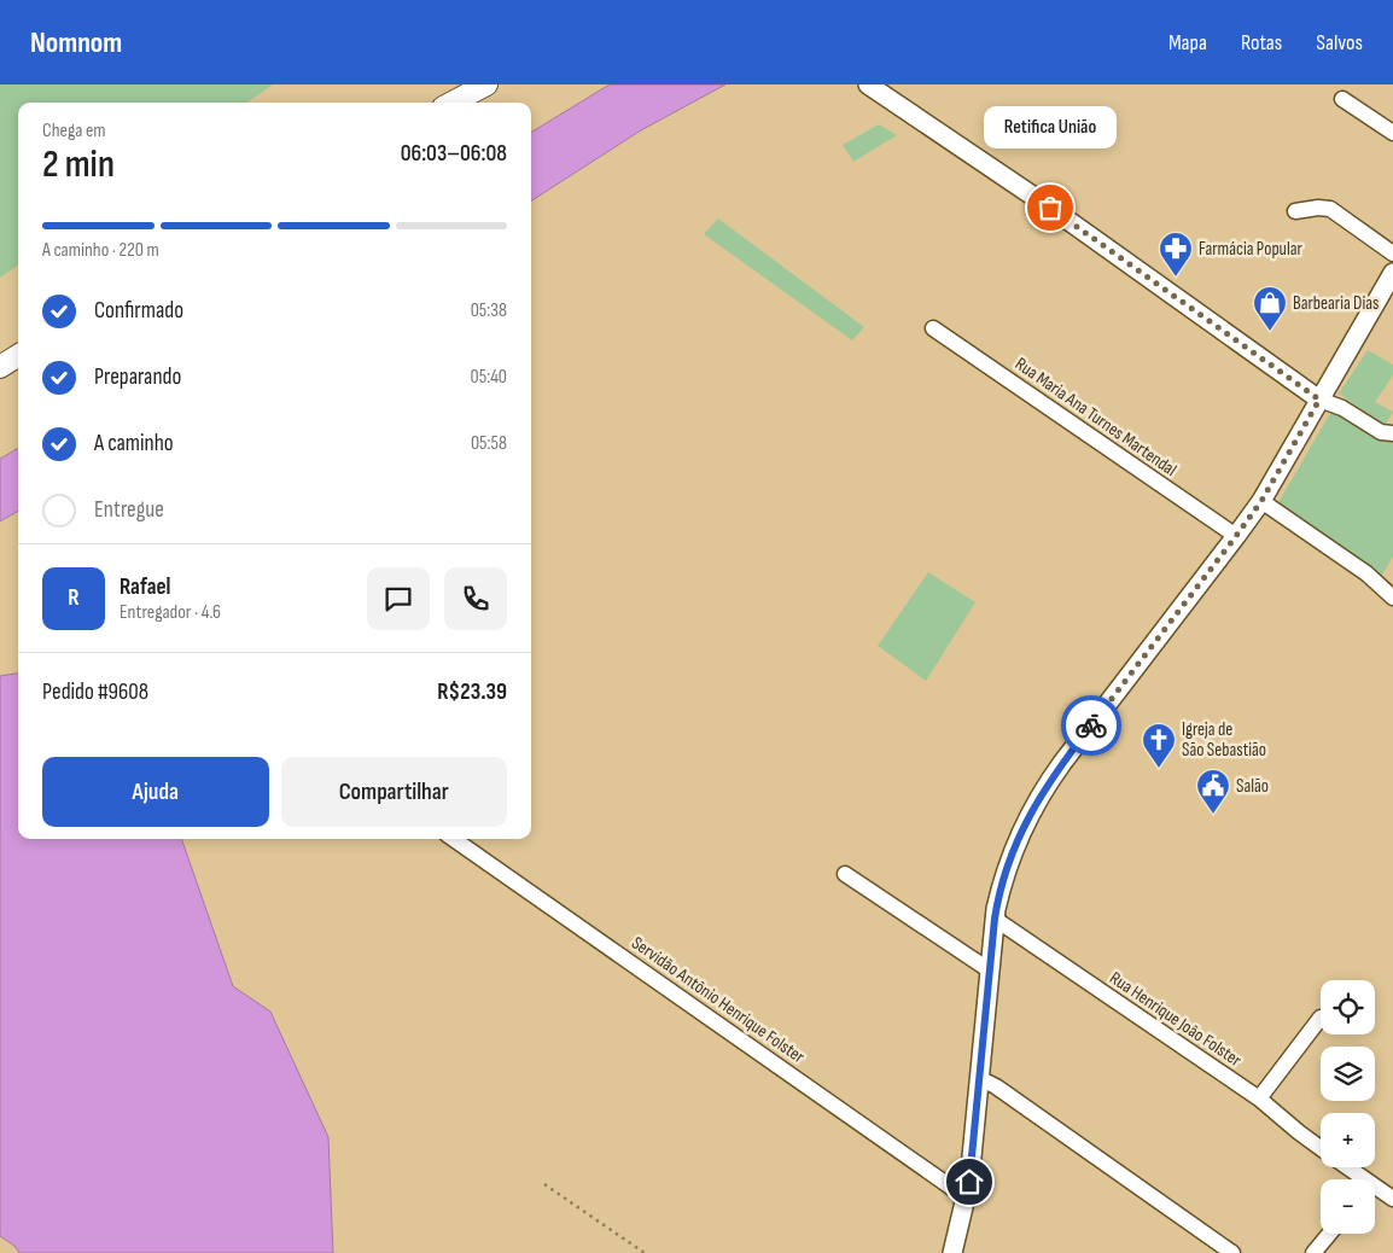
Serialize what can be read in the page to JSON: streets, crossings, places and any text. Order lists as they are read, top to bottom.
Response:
{
  "streets": {
    "street": ["Rua Maria Ana Turnes Martendal", "Servidão Antônio Henrique Folster", "Rua Henrique João Folster"]
  },
  "places": {
    "other": ["Retifica União"],
    "pharmacy": ["Farmácia Popular"],
    "shop": ["Barbearia Dias"],
    "church": ["Igreja de São Sebastião"],
    "public building": ["Salão"]
  },
  "page": {
    "header": "Nomnom",
    "nav": ["Mapa", "Rotas", "Salvos"],
    "heading": ["2 min", "Chega em", "06:03–06:08"],
    "panel": [
      "Rafael",
      "Entregador · 4.6",
      "Pedido #9608",
      "R$23.39"
    ],
    "bubble": "Retifica União",
    "bar": "A caminho · 220 m",
    "list": [
      ["Confirmado", "05:38"],
      ["Preparando", "05:40"],
      ["A caminho", "05:58"],
      "Entregue"
    ],
    "round": "R",
    "buttons": ["Ajuda", "Compartilhar"],
    "map_buttons": ["+", "−"]
  }
}
